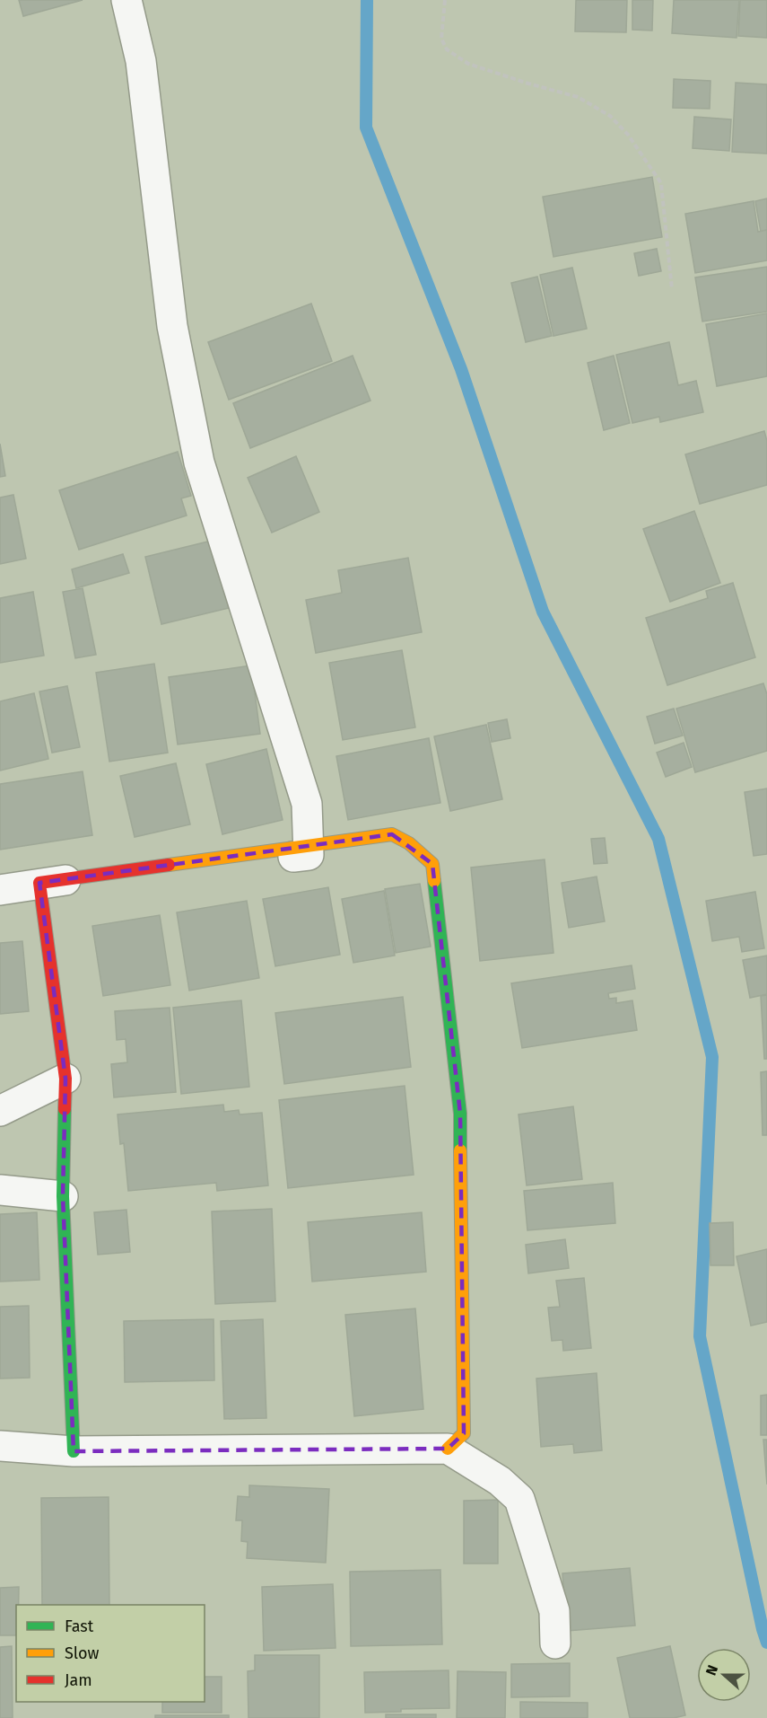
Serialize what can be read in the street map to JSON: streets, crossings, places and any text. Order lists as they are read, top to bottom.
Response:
{
  "legend": ["Fast", "Slow", "Jam"],
  "north": "left"
}
